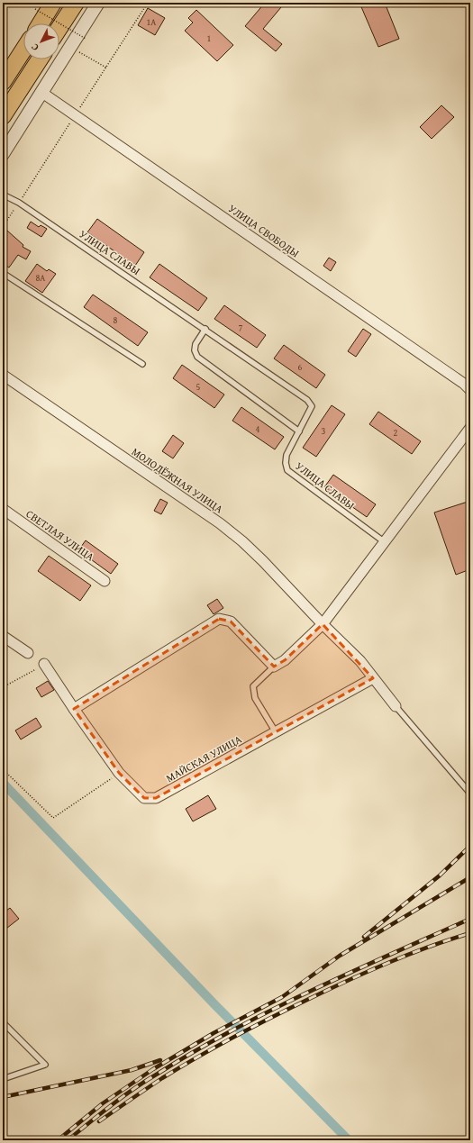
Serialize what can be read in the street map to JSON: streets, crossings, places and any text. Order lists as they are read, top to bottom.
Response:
{
  "streets": {
    "street": [
      "УЛИЦА СВОБОДЫ",
      "МОЛОДЁЖНАЯ УЛИЦА",
      "СВЕТЛАЯ УЛИЦА",
      "МАЙСКАЯ УЛИЦА"
    ],
    "lane": ["УЛИЦА СЛАВЫ"]
  },
  "crossings": [
    ["МОЛОДЁЖНАЯ УЛИЦА", "МАЙСКАЯ УЛИЦА"]
  ],
  "house_numbers": [
    "1А",
    "1",
    "8А",
    "8",
    "7",
    "6",
    "5",
    "4",
    "3",
    "2"
  ],
  "north": "bottom left"
}
